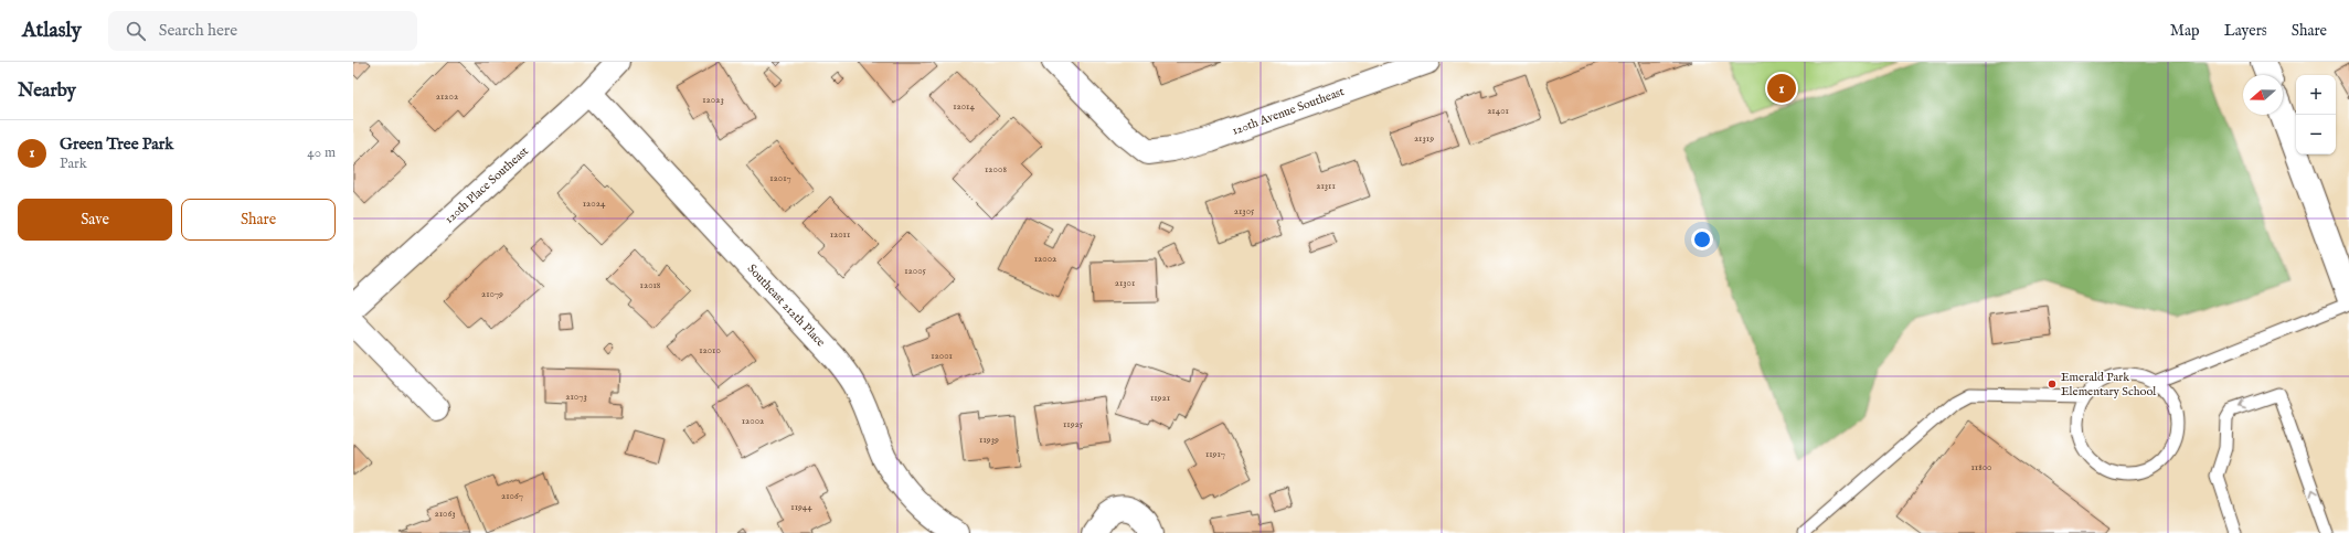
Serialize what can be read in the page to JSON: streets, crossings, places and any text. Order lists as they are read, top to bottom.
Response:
{
  "streets": {
    "street": ["120th Avenue Southeast", "120th Place Southeast", "Southeast 212th Place"]
  },
  "crossings": [
    ["120th Place Southeast", "Southeast 212th Place"]
  ],
  "places": ["Emerald Park Elementary School"],
  "house_numbers": [
    "21202",
    "12023",
    "12014",
    "21401",
    "21319",
    "12008",
    "12017",
    "21311",
    "12024",
    "21305",
    "12011",
    "12002",
    "12005",
    "21301",
    "12018",
    "21079",
    "12010",
    "12001",
    "21073",
    "11921",
    "12002",
    "11925",
    "11939",
    "11917",
    "11800",
    "21067",
    "11944",
    "21063"
  ],
  "north": "left",
  "page": {
    "header": "Atlasly",
    "search": "Search here",
    "nav": ["Map", "Layers", "Share"],
    "heading": "Nearby",
    "pins": "1",
    "map_buttons": ["+", "−"],
    "list": [
      {
        "mark": "1",
        "name": "Green Tree Park",
        "note": "Park",
        "value": "40 m"
      }
    ],
    "buttons": ["Save", "Share"]
  }
}
